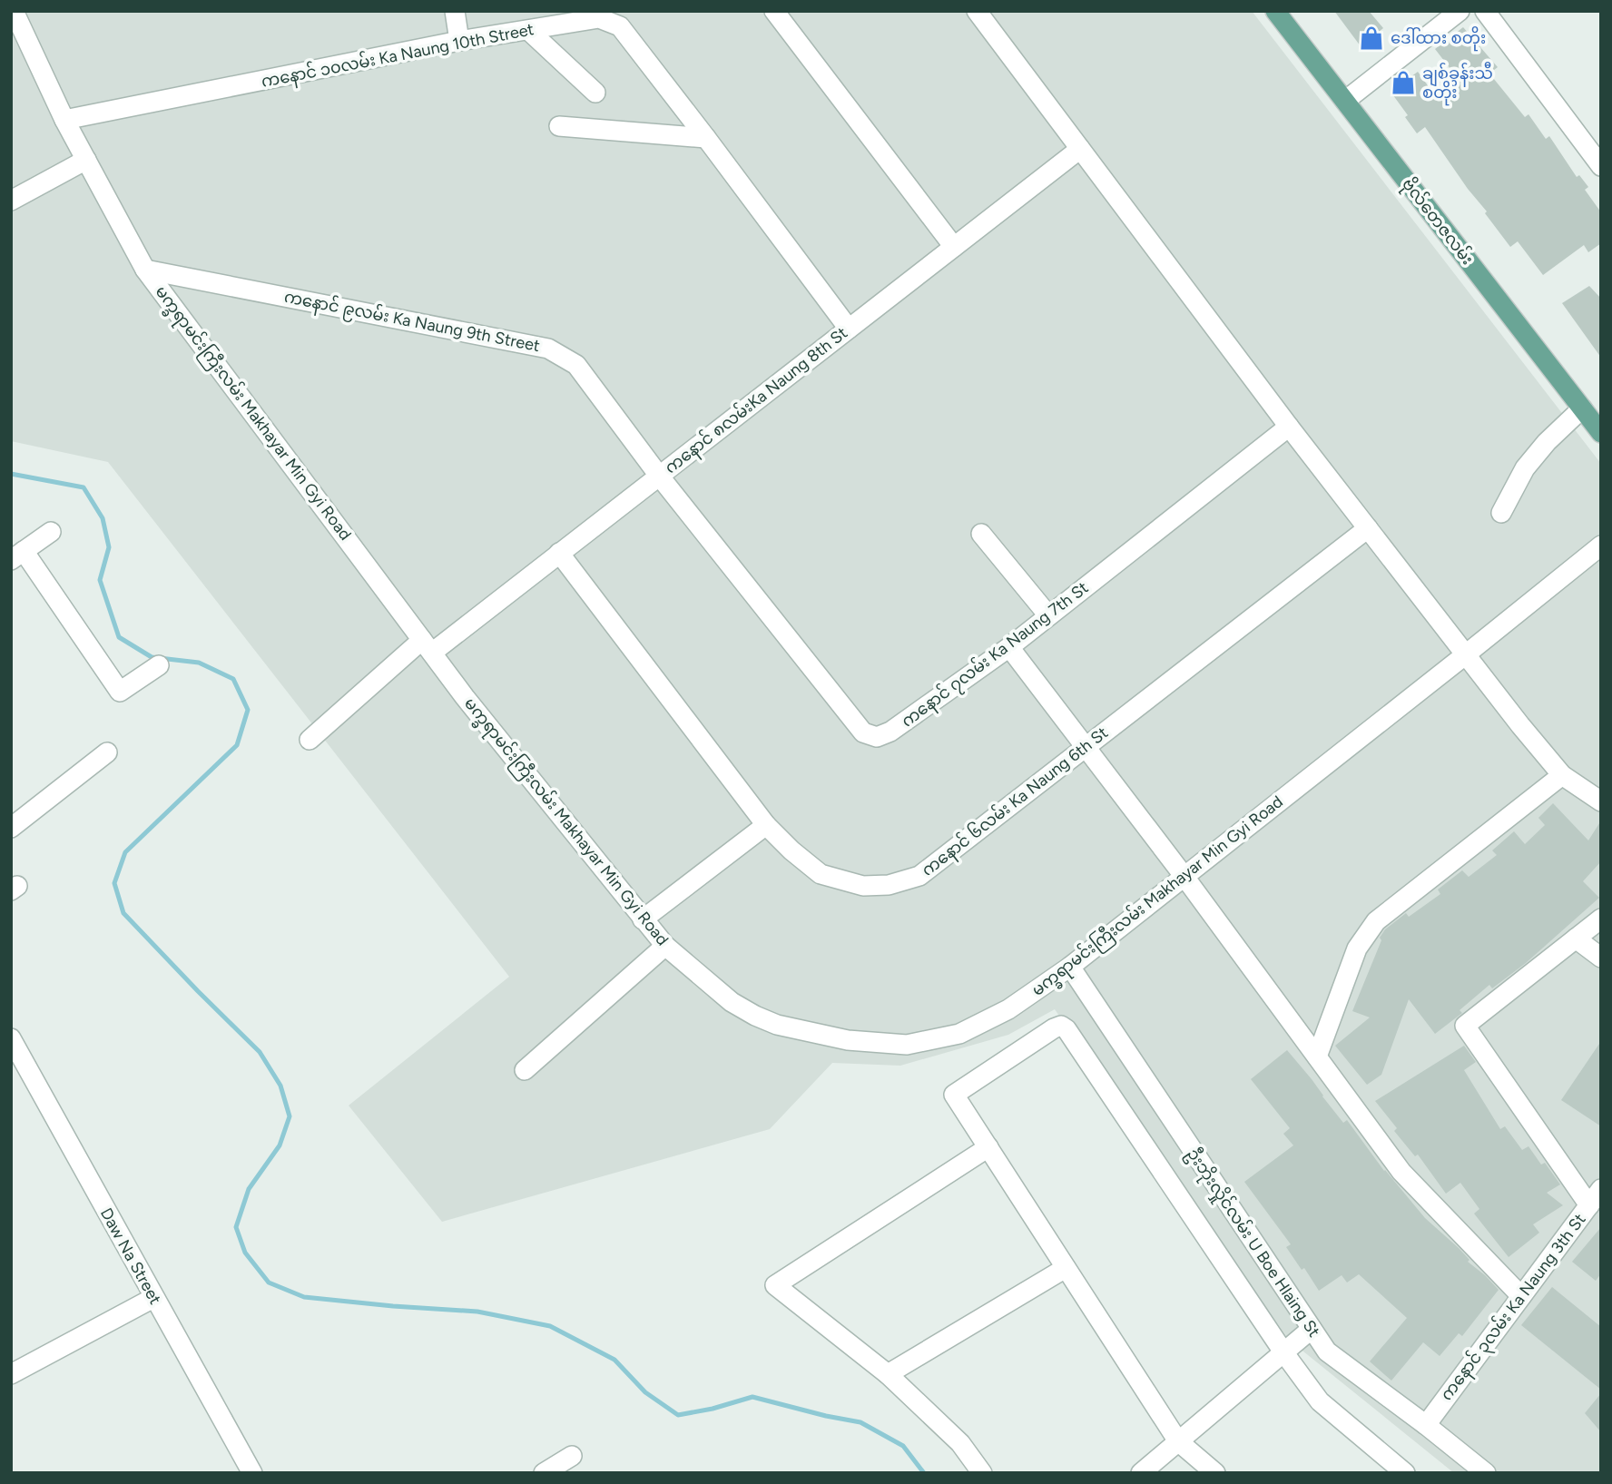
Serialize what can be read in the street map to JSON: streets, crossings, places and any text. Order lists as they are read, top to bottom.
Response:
{
  "streets": {
    "main road": ["ဗိုလ်တေဇလမ်း"],
    "street": [
      "ကနောင် ၁၀လမ်း Ka Naung 10th Street",
      "ကနောင် ၉လမ်း Ka Naung 9th Street",
      "ကနောင် ၈လမ်းKa Naung 8th St",
      "မက္ခရာမင်းကြီးလမ်း Makhayar Min Gyi Road",
      "ကနောင် ၇လမ်း Ka Naung 7th St",
      "ကနောင် ၆လမ်း Ka Naung 6th St",
      "ဦးဘိုးလှိုင်လမ်း U Boe Hlaing St",
      "Daw Na Street",
      "ကနောင် ၃လမ်း Ka Naung 3th St"
    ]
  },
  "crossings": [
    ["ကနောင် ၁၀လမ်း Ka Naung 10th Street", "ကနောင် ၈လမ်းKa Naung 8th St"],
    ["ကနောင် ၁၀လမ်း Ka Naung 10th Street", "မက္ခရာမင်းကြီးလမ်း Makhayar Min Gyi Road"],
    ["ကနောင် ၉လမ်း Ka Naung 9th Street", "ကနောင် ၈လမ်းKa Naung 8th St"],
    ["ကနောင် ၉လမ်း Ka Naung 9th Street", "မက္ခရာမင်းကြီးလမ်း Makhayar Min Gyi Road"],
    ["ကနောင် ၉လမ်း Ka Naung 9th Street", "ကနောင် ၇လမ်း Ka Naung 7th St"],
    ["ကနောင် ၈လမ်းKa Naung 8th St", "မက္ခရာမင်းကြီးလမ်း Makhayar Min Gyi Road"],
    ["ကနောင် ၈လမ်းKa Naung 8th St", "ကနောင် ၇လမ်း Ka Naung 7th St"],
    ["ကနောင် ၈လမ်းKa Naung 8th St", "ကနောင် ၆လမ်း Ka Naung 6th St"],
    ["မက္ခရာမင်းကြီးလမ်း Makhayar Min Gyi Road", "ဦးဘိုးလှိုင်လမ်း U Boe Hlaing St"],
    ["ဦးဘိုးလှိုင်လမ်း U Boe Hlaing St", "ကနောင် ၃လမ်း Ka Naung 3th St"]
  ],
  "places": {
    "shop": ["ဒေါ်ထား စတိုး", "ချစ်ခွန်းသီ စတိုး"]
  }
}
